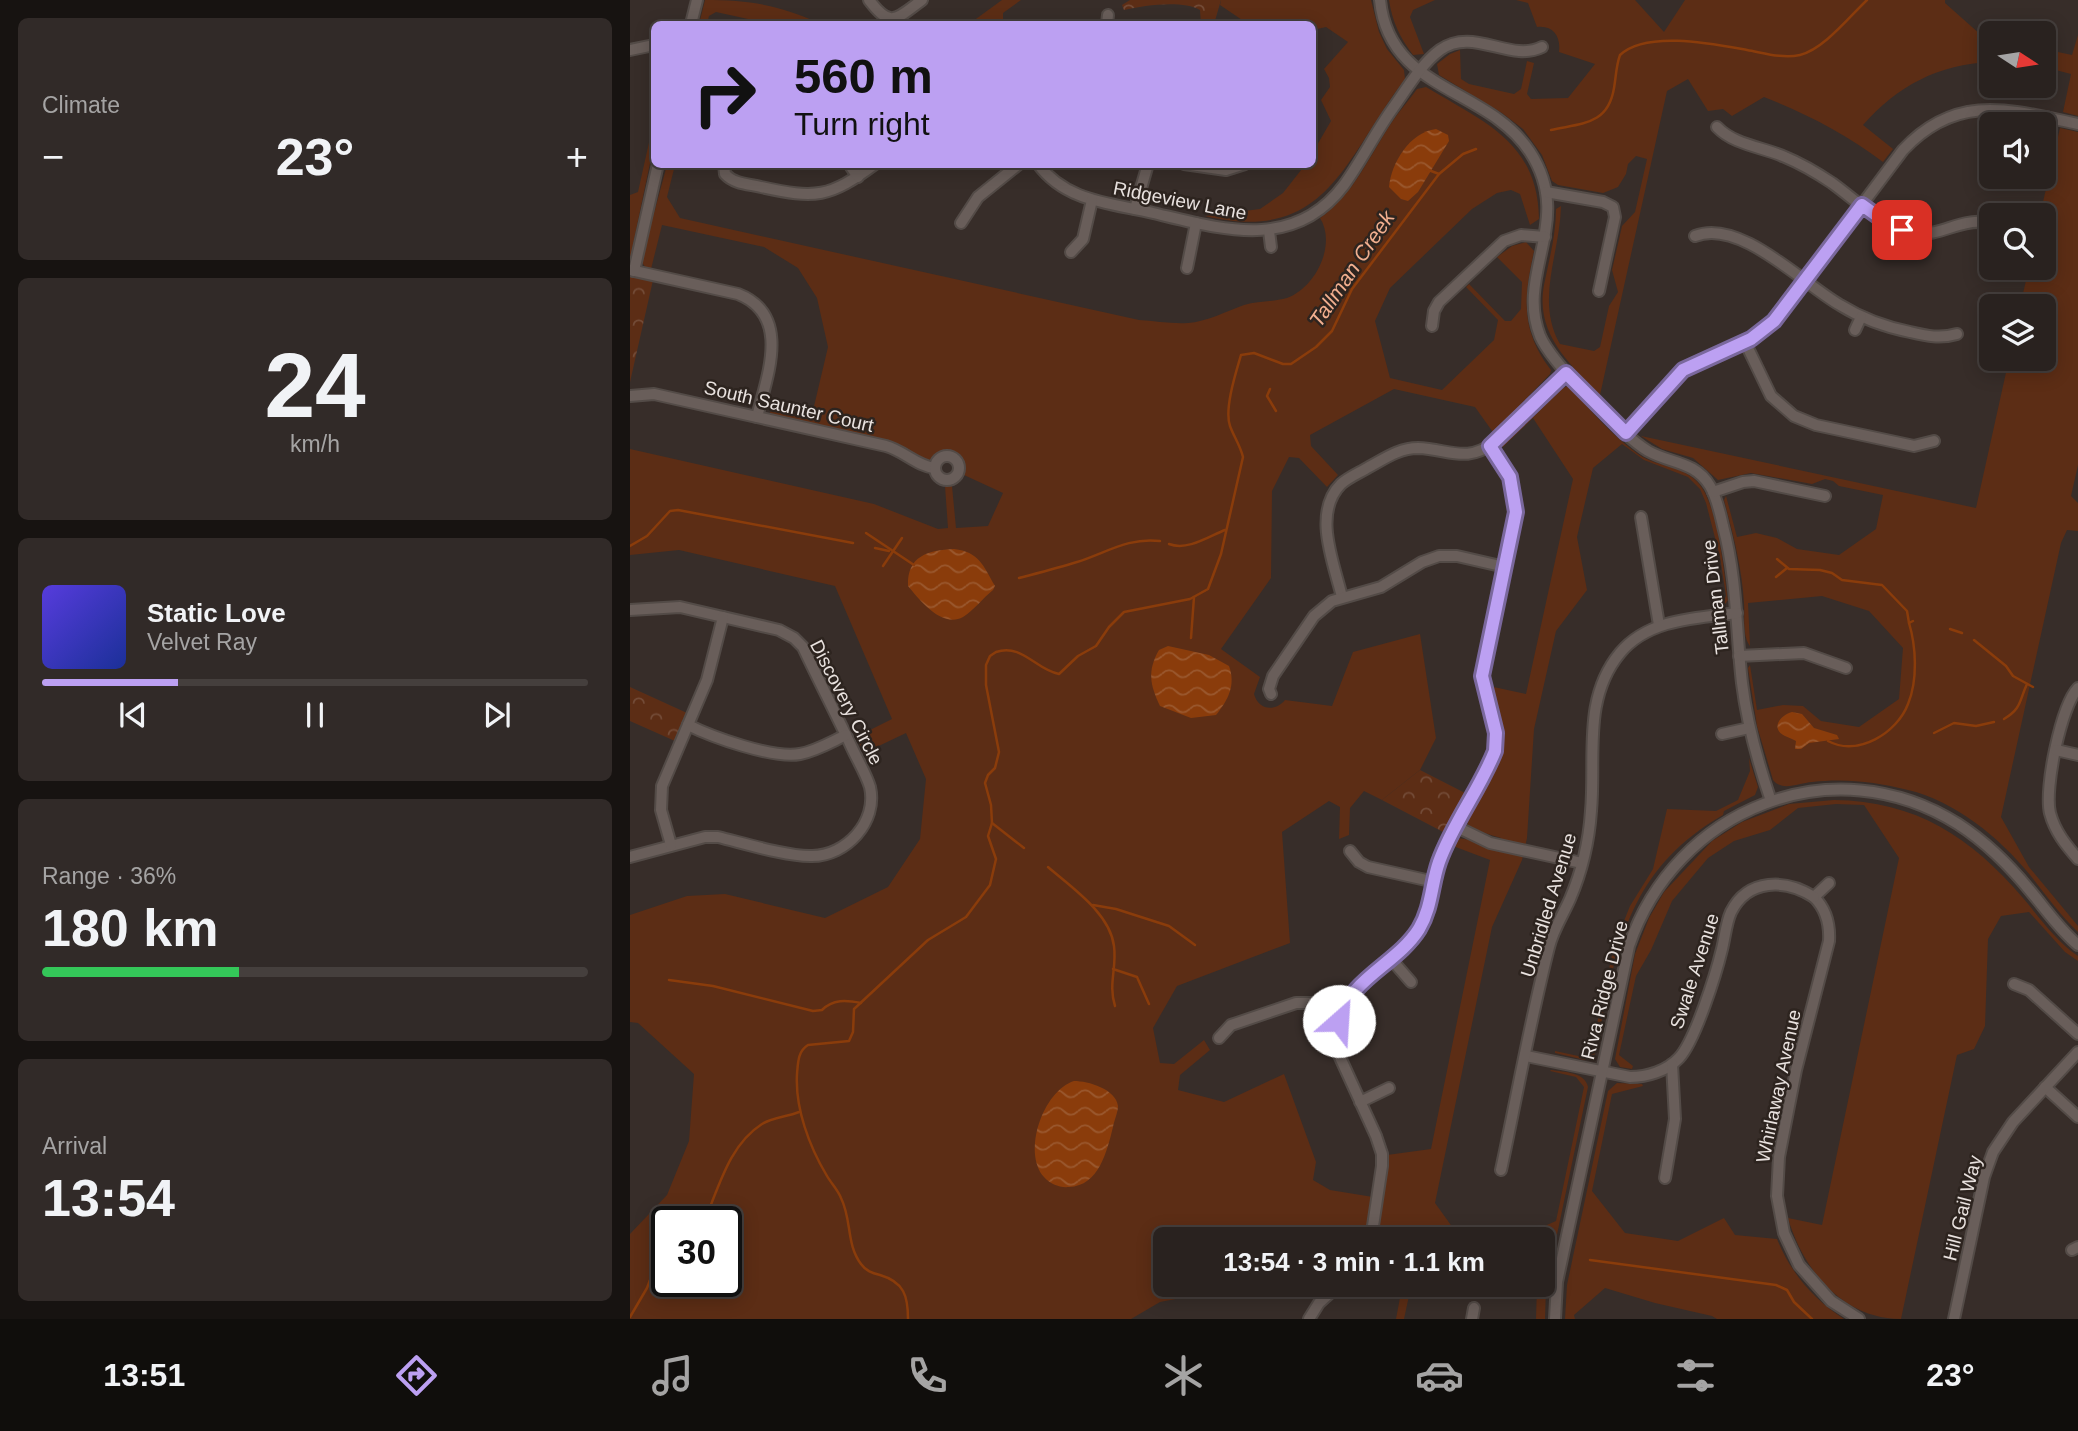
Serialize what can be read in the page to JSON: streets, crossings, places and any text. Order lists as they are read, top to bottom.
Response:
{
  "streets": {
    "street": [
      "Ridgeview Lane",
      "South Saunter Court",
      "Tallman Drive",
      "Discovery Circle",
      "Unbridled Avenue",
      "Swale Avenue",
      "Riva Ridge Drive",
      "Whirlaway Avenue",
      "Hill Gail Way"
    ]
  },
  "crossings": [
    ["Ridgeview Lane", "Tallman Drive"],
    ["Tallman Drive", "Unbridled Avenue"],
    ["Tallman Drive", "Riva Ridge Drive"],
    ["Swale Avenue", "Whirlaway Avenue"]
  ],
  "water": ["Tallman Creek"],
  "north": "right",
  "page": {
    "tile": [
      "Climate",
      ["24", "km/h"],
      ["Range · 36%", "180 km"],
      ["Arrival", "13:54"]
    ],
    "turn": ["560 m", "Turn right"],
    "heat": ["−", "23°", "+"],
    "song": ["Static Love", "Velvet Ray"],
    "limit": "30",
    "trip": "13:54 · 3 min · 1.1 km",
    "tabs": ["13:51", "23°"]
  }
}
